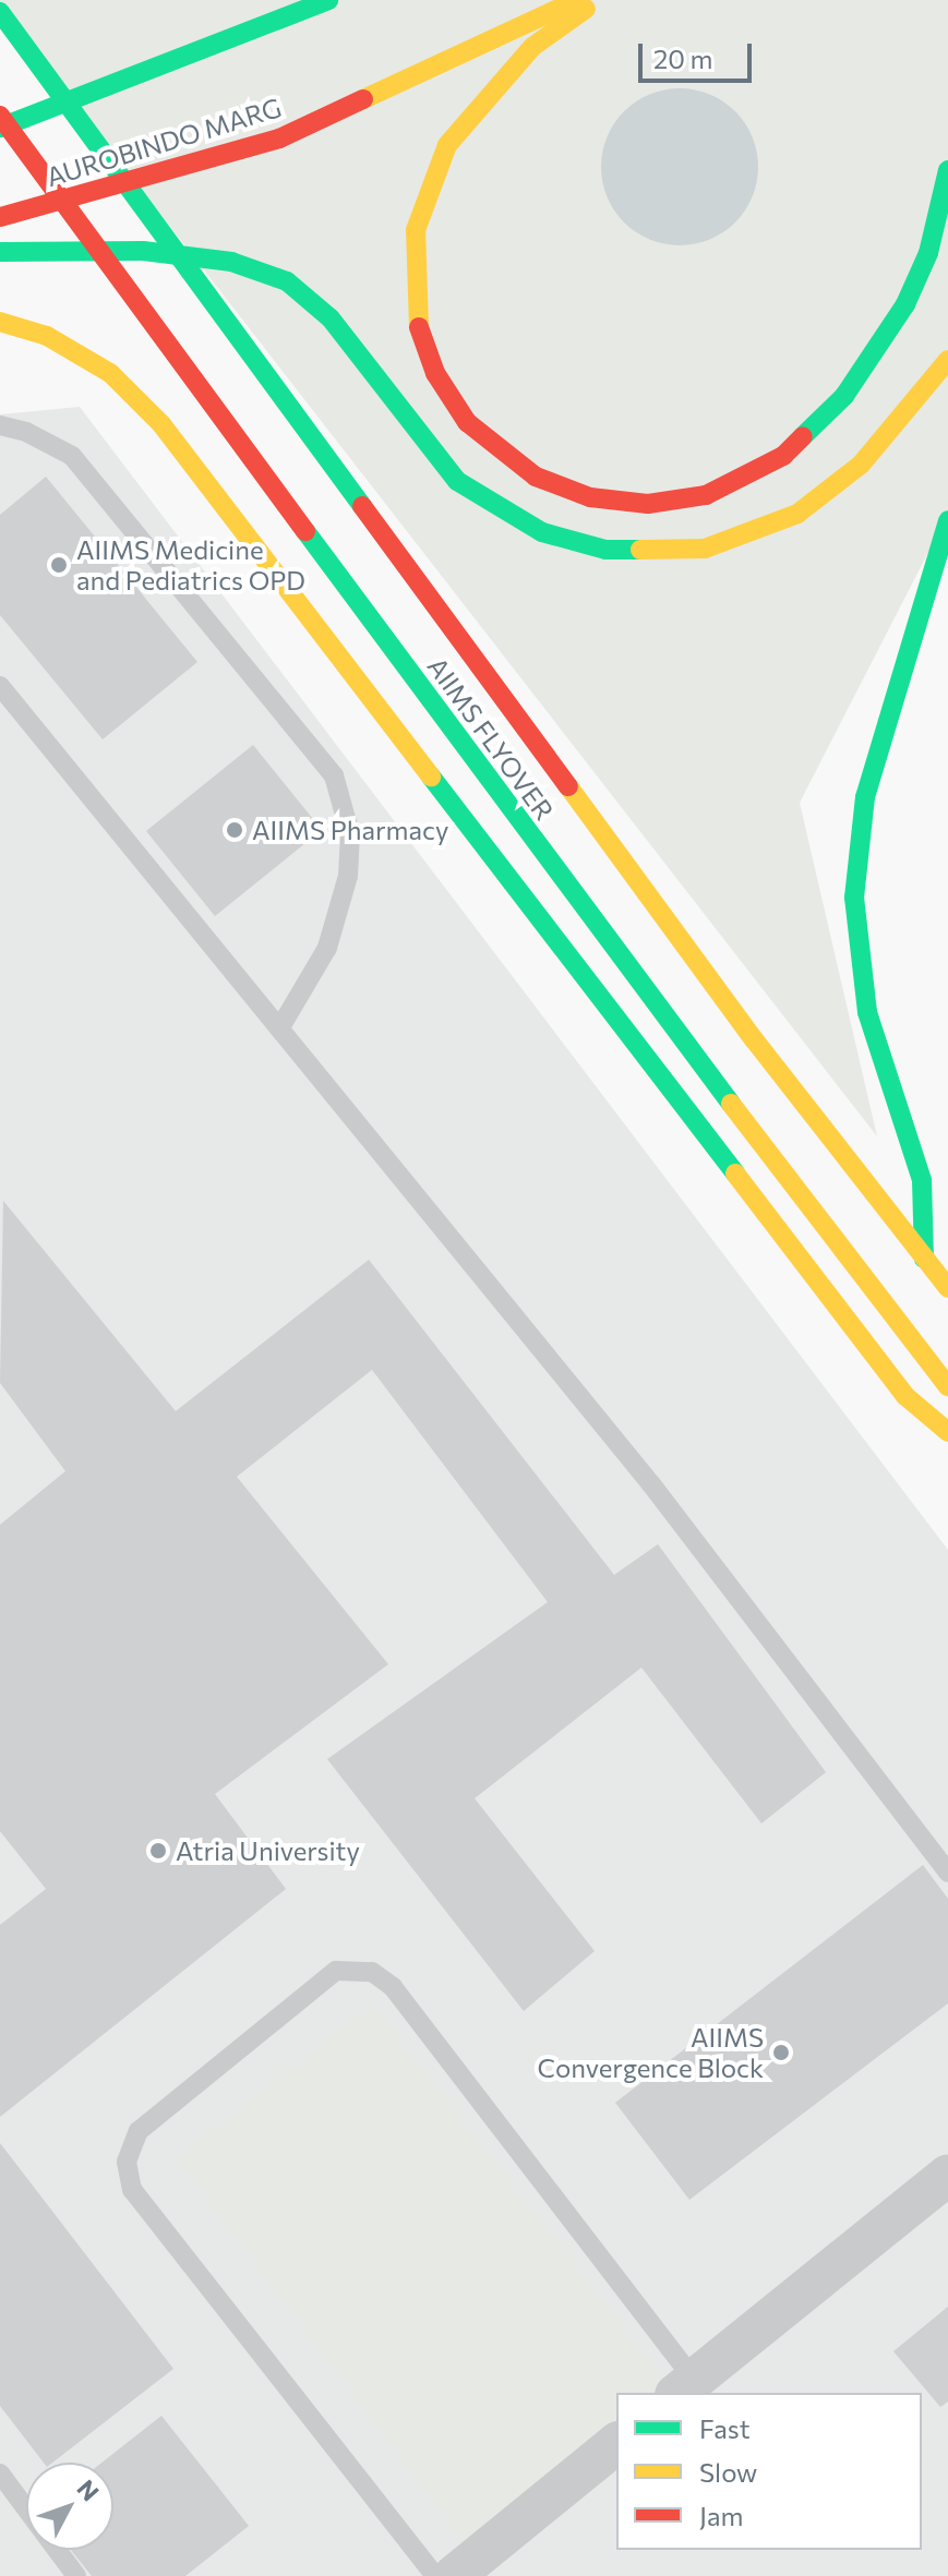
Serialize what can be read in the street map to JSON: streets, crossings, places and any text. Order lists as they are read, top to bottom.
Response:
{
  "streets": {
    "main road": ["AUROBINDO MARG", "AIIMS FLYOVER"]
  },
  "places": [
    "AIIMS Medicine and Pediatrics OPD",
    "AIIMS Pharmacy",
    "Atria University",
    "AIIMS Convergence Block"
  ],
  "legend": ["Fast", "Slow", "Jam"],
  "scale_bar": "20 m",
  "north": "top right"
}
